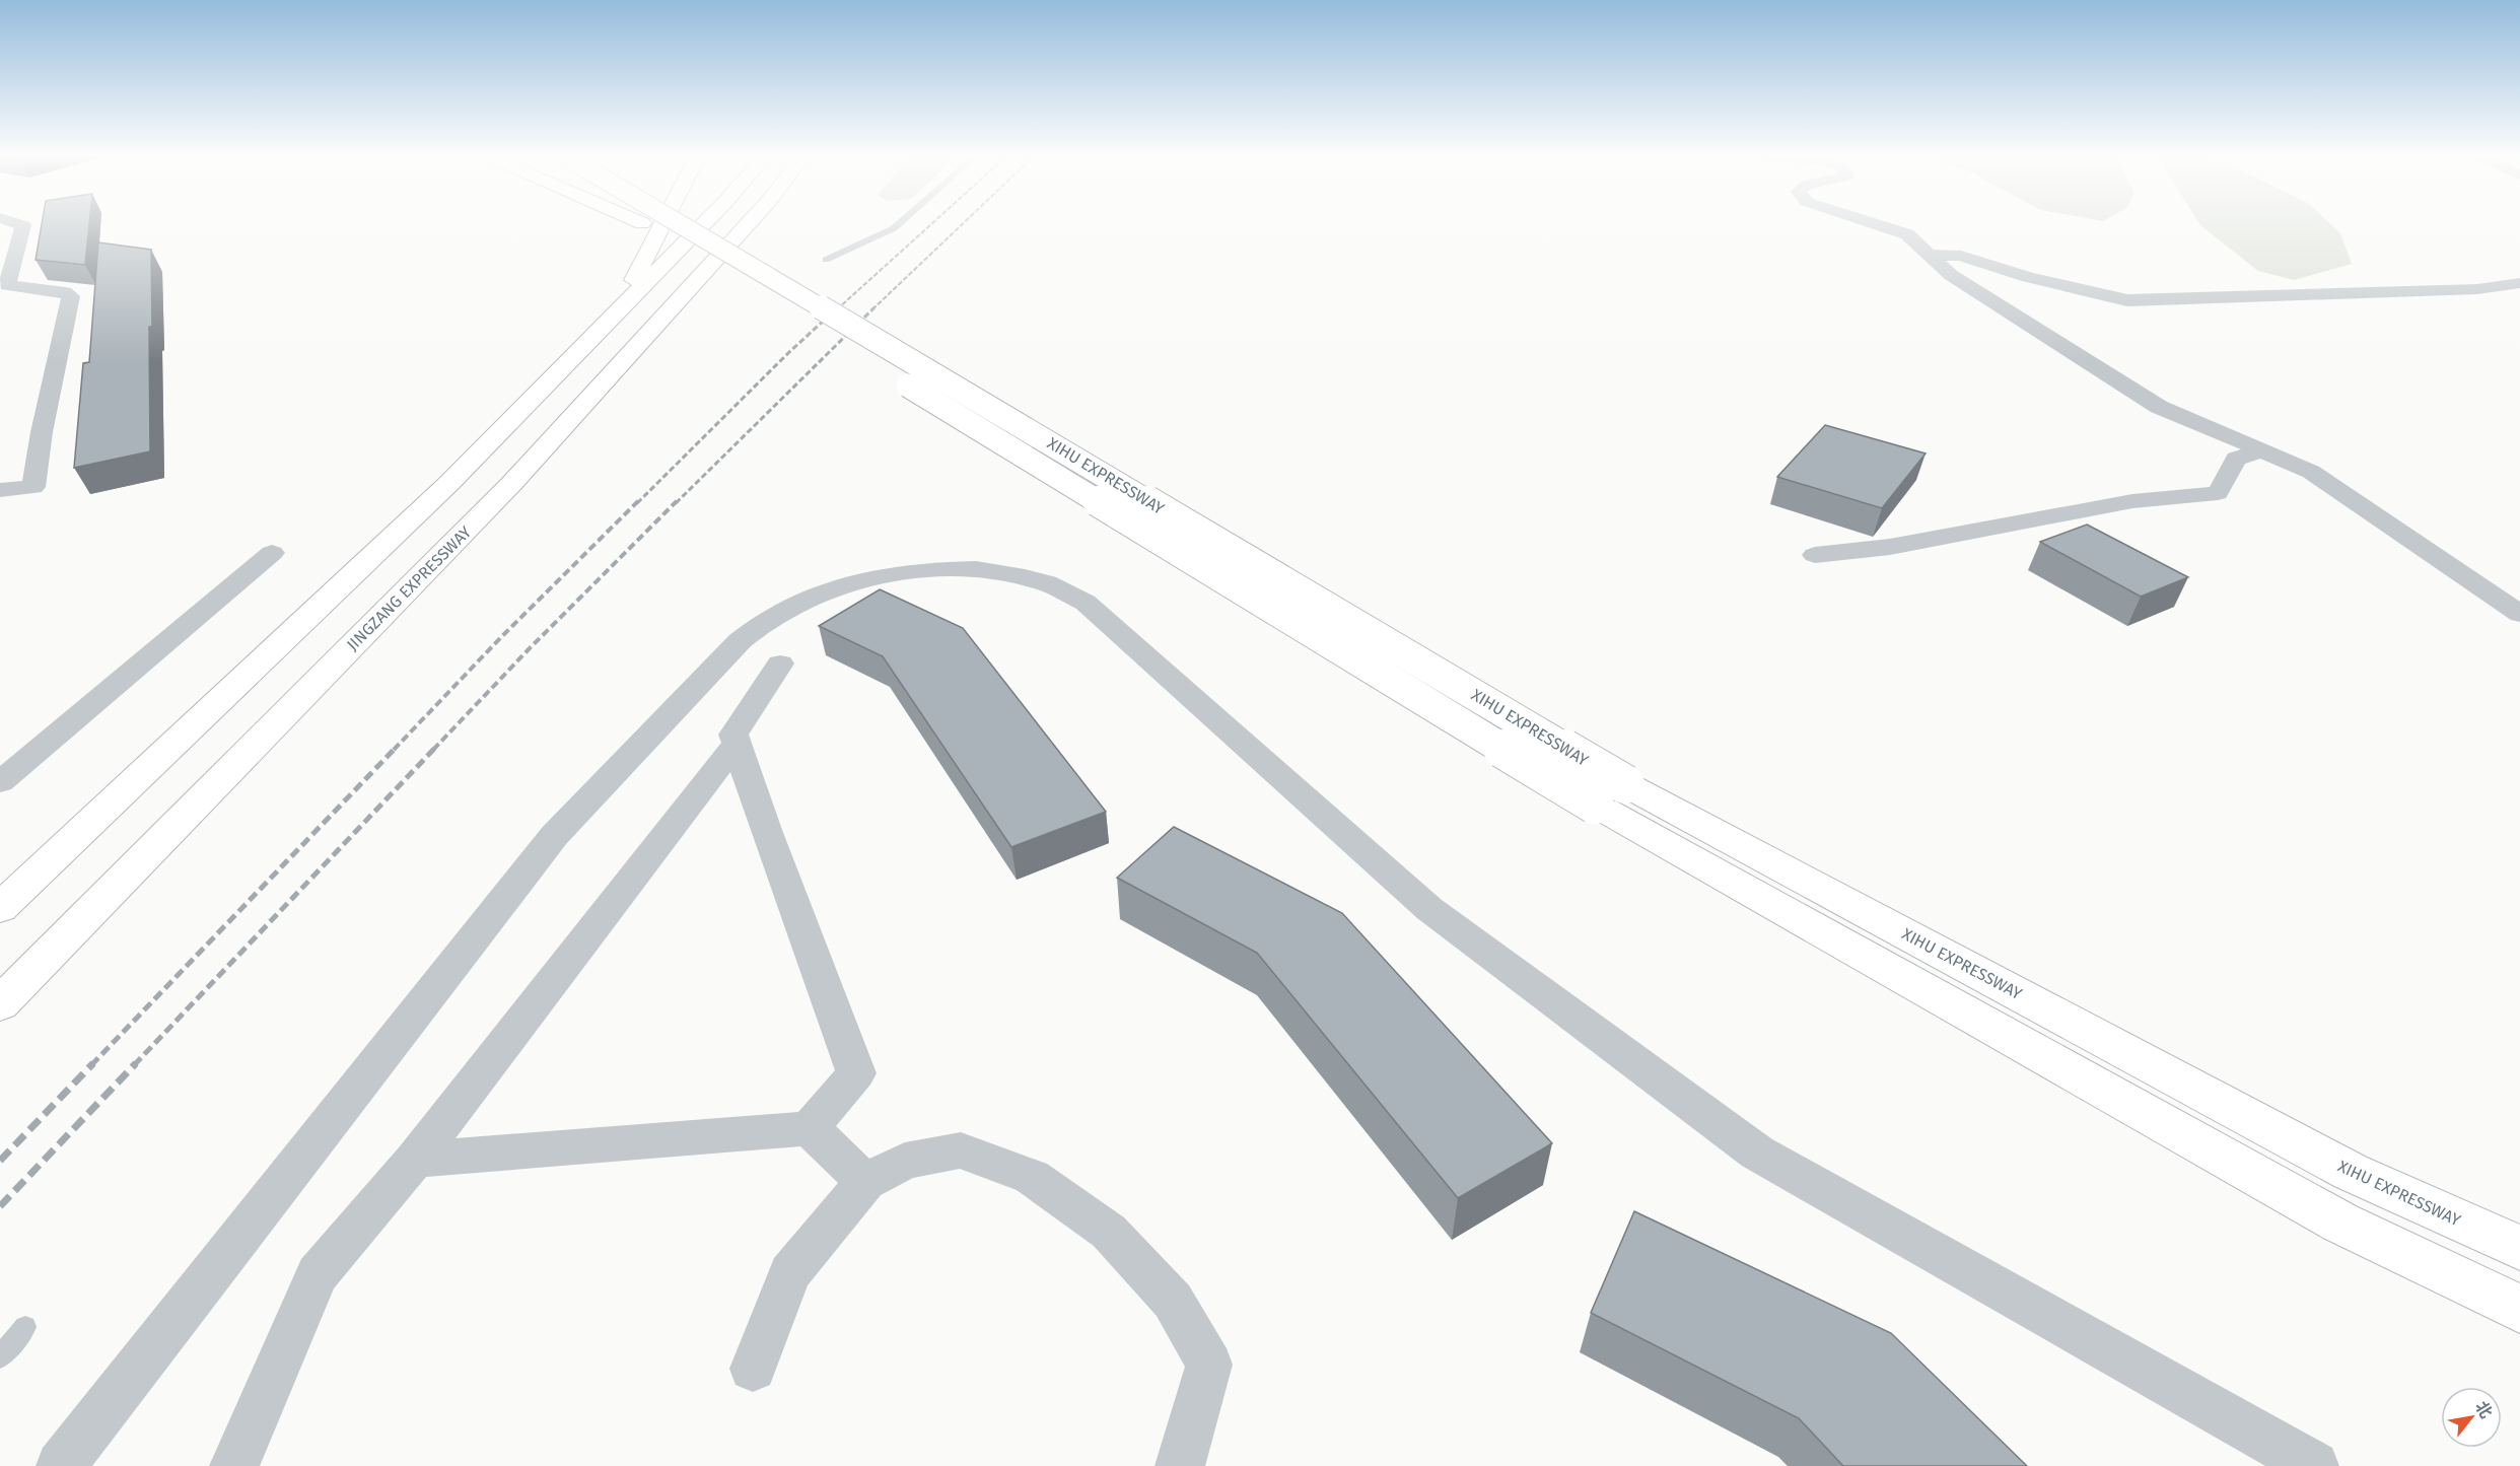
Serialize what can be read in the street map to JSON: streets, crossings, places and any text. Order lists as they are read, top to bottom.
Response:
{
  "streets": {
    "highway": ["XIHU EXPRESSWAY", "JINGZANG EXPRESSWAY"]
  },
  "north": "top right"
}
